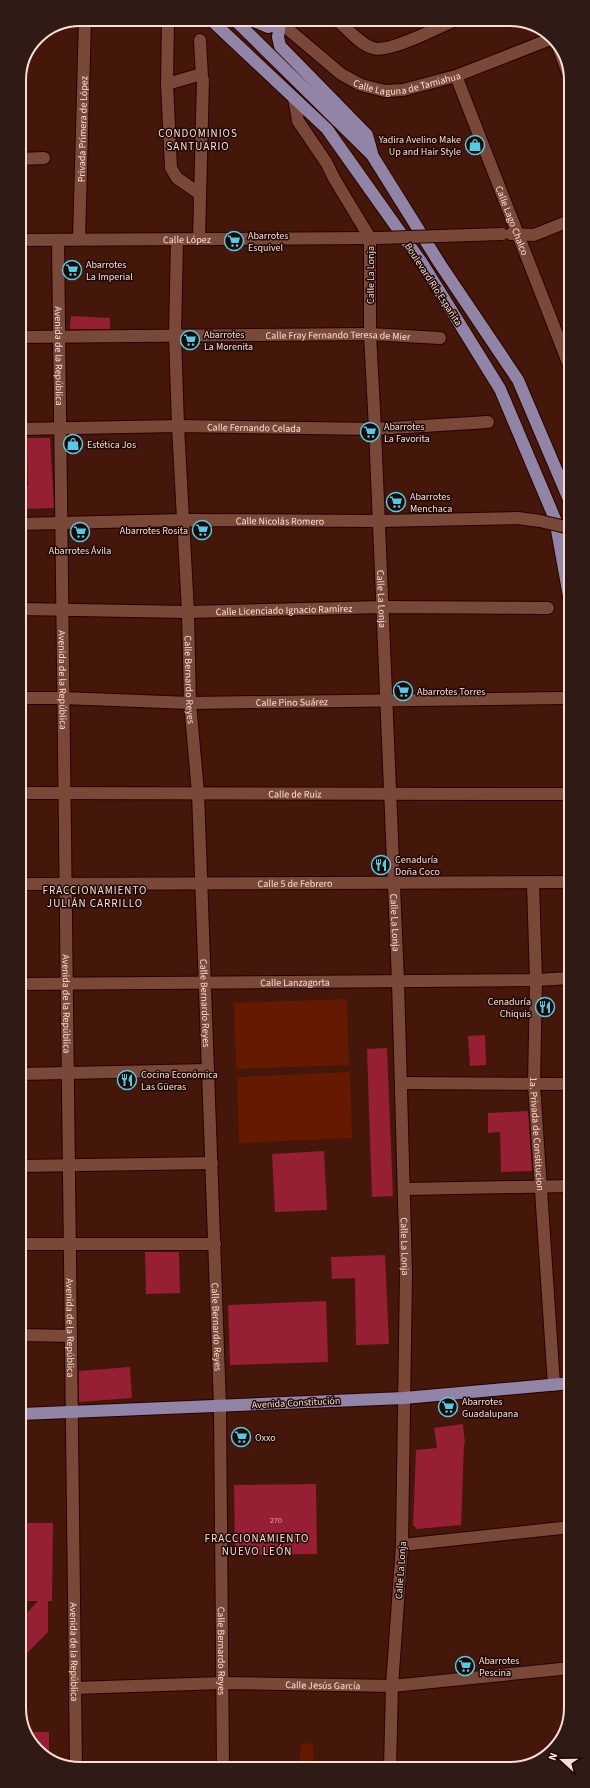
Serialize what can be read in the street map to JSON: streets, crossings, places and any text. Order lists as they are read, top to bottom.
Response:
{
  "streets": {
    "main road": ["Boulevard Río Españita", "Avenida Constitución"],
    "street": [
      "Calle Laguna de Tamiahua",
      "Privada Primera de López",
      "Calle Lago Chalco",
      "Calle López",
      "Calle La Lonja",
      "Calle Fray Fernando Teresa de Mier",
      "Avenida de la República",
      "Calle Fernando Celada",
      "Calle Nicolás Romero",
      "Calle Licenciado Ignacio Ramírez",
      "Calle Bernardo Reyes",
      "Calle Pino Suárez",
      "Calle de Ruiz",
      "Calle 5 de Febrero",
      "Calle Lanzagorta",
      "1a. Privada de Constitucion",
      "Calle Jesús García"
    ]
  },
  "crossings": [
    ["Calle Laguna de Tamiahua", "Calle Lago Chalco"],
    ["Privada Primera de López", "Calle López"],
    ["Calle Lago Chalco", "Calle López"],
    ["Calle López", "Calle La Lonja"],
    ["Calle López", "Avenida de la República"],
    ["Calle López", "Calle Bernardo Reyes"],
    ["Calle La Lonja", "Boulevard Río Españita"],
    ["Calle La Lonja", "Calle Fray Fernando Teresa de Mier"],
    ["Calle La Lonja", "Calle Fernando Celada"],
    ["Calle La Lonja", "Calle Nicolás Romero"],
    ["Calle La Lonja", "Calle Licenciado Ignacio Ramírez"],
    ["Calle La Lonja", "Calle Pino Suárez"],
    ["Calle La Lonja", "Calle de Ruiz"],
    ["Calle La Lonja", "Calle 5 de Febrero"],
    ["Calle La Lonja", "Calle Lanzagorta"],
    ["Calle La Lonja", "Avenida Constitución"],
    ["Calle La Lonja", "Calle Jesús García"],
    ["Calle Fray Fernando Teresa de Mier", "Avenida de la República"],
    ["Calle Fray Fernando Teresa de Mier", "Calle Bernardo Reyes"],
    ["Avenida de la República", "Calle Fernando Celada"],
    ["Avenida de la República", "Calle Nicolás Romero"],
    ["Avenida de la República", "Calle Licenciado Ignacio Ramírez"],
    ["Avenida de la República", "Calle Pino Suárez"],
    ["Avenida de la República", "Calle de Ruiz"],
    ["Avenida de la República", "Calle 5 de Febrero"],
    ["Avenida de la República", "Calle Lanzagorta"],
    ["Avenida de la República", "Avenida Constitución"],
    ["Avenida de la República", "Calle Jesús García"],
    ["Calle Fernando Celada", "Calle Bernardo Reyes"],
    ["Calle Nicolás Romero", "Calle Bernardo Reyes"],
    ["Calle Licenciado Ignacio Ramírez", "Calle Bernardo Reyes"],
    ["Calle Bernardo Reyes", "Calle Pino Suárez"],
    ["Calle Bernardo Reyes", "Calle de Ruiz"],
    ["Calle Bernardo Reyes", "Calle 5 de Febrero"],
    ["Calle Bernardo Reyes", "Calle Lanzagorta"],
    ["Calle Bernardo Reyes", "Avenida Constitución"],
    ["Calle Bernardo Reyes", "Calle Jesús García"],
    ["Calle 5 de Febrero", "1a. Privada de Constitucion"],
    ["Calle Lanzagorta", "1a. Privada de Constitucion"],
    ["1a. Privada de Constitucion", "Avenida Constitución"]
  ],
  "districts": ["CONDOMINIOS SANTUARIO", "FRACCIONAMIENTO JULIÁN CARRILLO", "FRACCIONAMIENTO NUEVO LEÓN"],
  "places": {
    "shop": ["Yadira Avelino Make Up and Hair Style", "Estética Jos"],
    "supermarket": [
      "Abarrotes Esquivel",
      "Abarrotes La Imperial",
      "Abarrotes La Morenita",
      "Abarrotes La Favorita",
      "Abarrotes Menchaca",
      "Abarrotes Rosita",
      "Abarrotes Ávila",
      "Abarrotes Torres",
      "Abarrotes Guadalupana",
      "Oxxo",
      "Abarrotes Pescina"
    ],
    "restaurant": ["Cenaduría Doña Coco", "Cenaduría Chiquis", "Cocina Económica Las Güeras"]
  },
  "house_numbers": ["270"],
  "north": "left"
}
